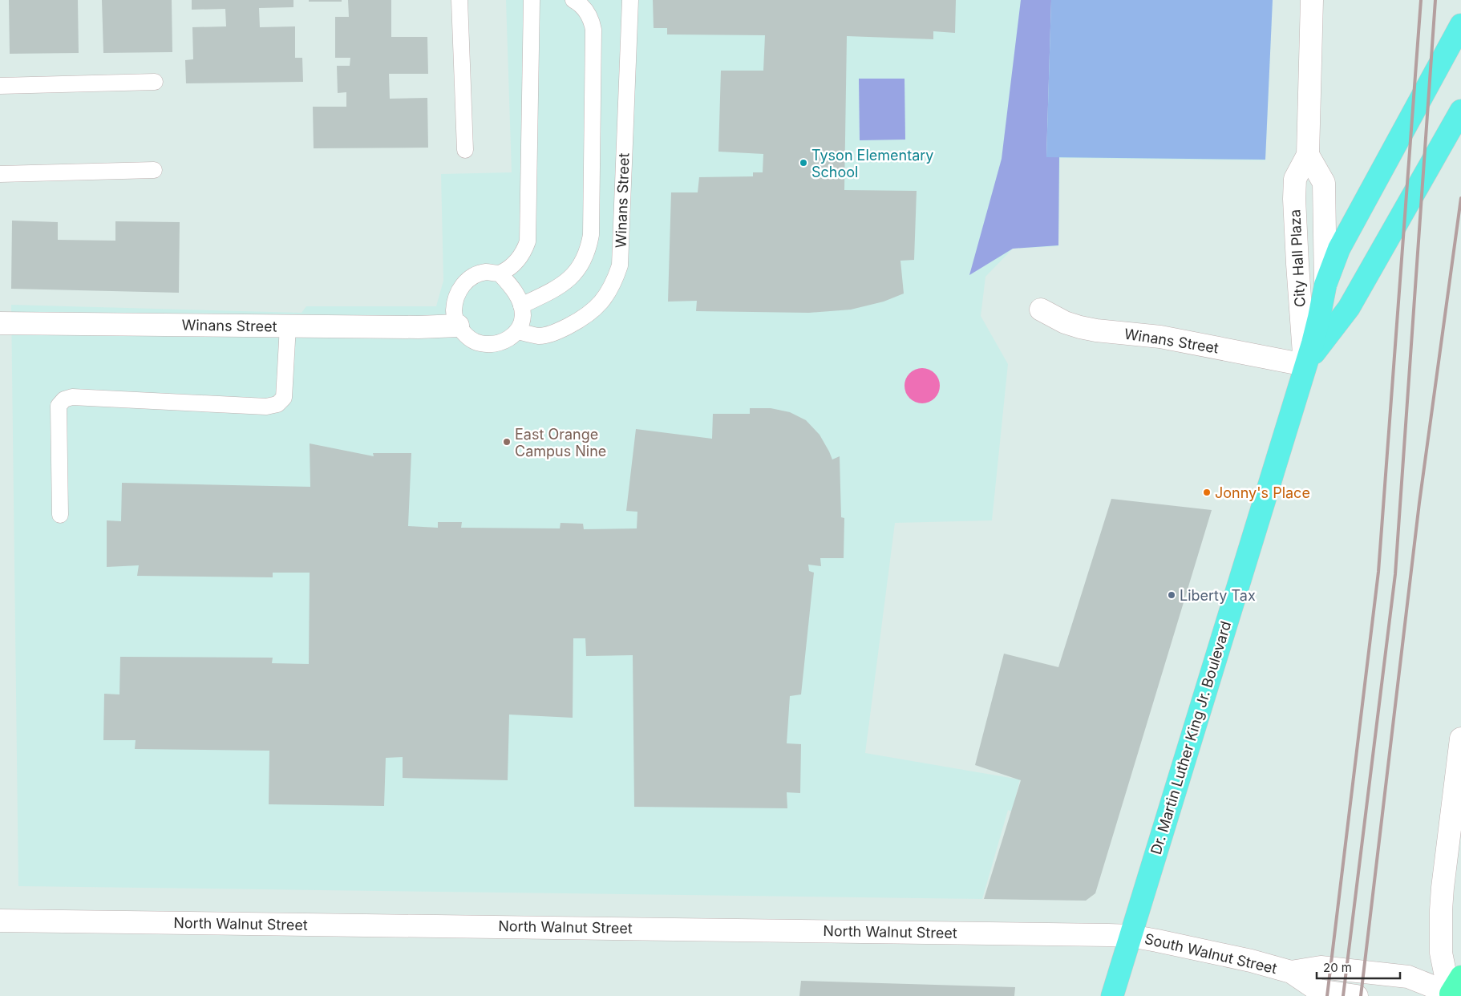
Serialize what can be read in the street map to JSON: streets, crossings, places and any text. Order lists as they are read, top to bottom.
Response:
{
  "streets": {
    "main road": ["Dr. Martin Luther King Jr. Boulevard"],
    "street": [
      "Winans Street",
      "City Hall Plaza",
      "North Walnut Street",
      "South Walnut Street"
    ]
  },
  "crossings": [
    ["Winans Street", "City Hall Plaza"],
    ["Winans Street", "Dr. Martin Luther King Jr. Boulevard"],
    ["City Hall Plaza", "Dr. Martin Luther King Jr. Boulevard"],
    ["Dr. Martin Luther King Jr. Boulevard", "North Walnut Street"],
    ["Dr. Martin Luther King Jr. Boulevard", "South Walnut Street"],
    ["North Walnut Street", "South Walnut Street"]
  ],
  "places": [
    "Tyson Elementary School",
    "East Orange Campus Nine",
    "Jonny's Place",
    "Liberty Tax"
  ],
  "scale_bar": "20 m"
}
